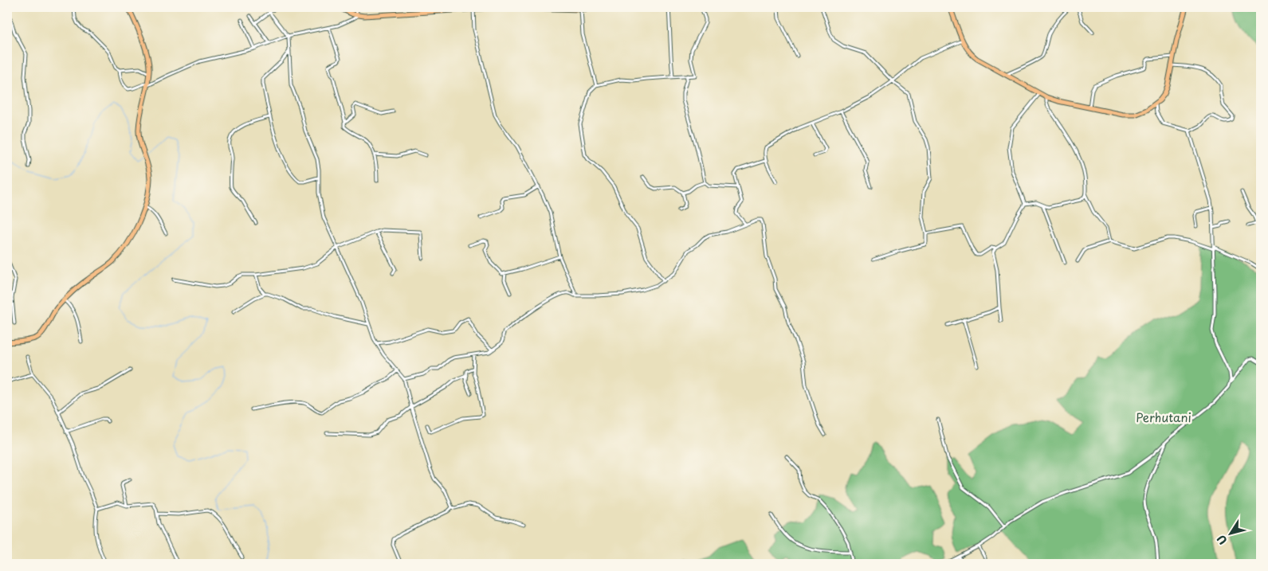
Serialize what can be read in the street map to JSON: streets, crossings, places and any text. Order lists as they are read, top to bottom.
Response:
{
  "parks": ["Perhutani"],
  "north": "bottom left"
}
